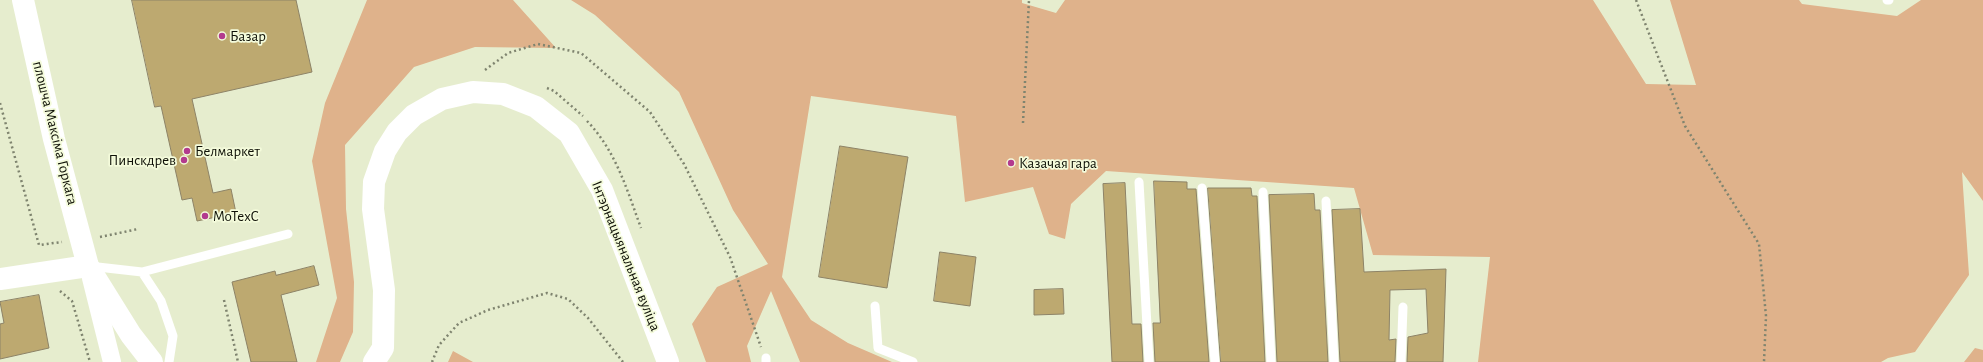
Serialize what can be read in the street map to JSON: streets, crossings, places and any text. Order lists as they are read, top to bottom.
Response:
{
  "streets": {
    "main road": ["плошча Максіма Горкага", "Інтэрнацыянальная вуліца"]
  },
  "places": [
    "Базар",
    "Белмаркет",
    "Пинскдрев",
    "Казачая гара",
    "MoTexC"
  ]
}
